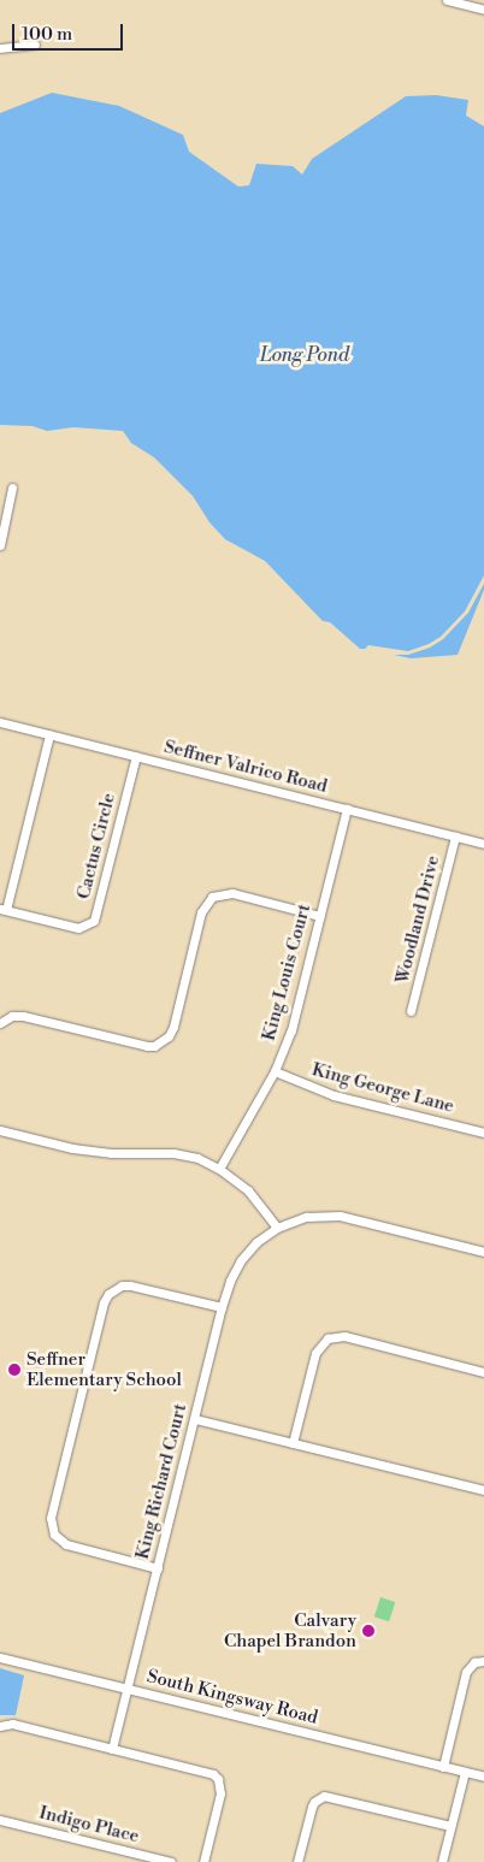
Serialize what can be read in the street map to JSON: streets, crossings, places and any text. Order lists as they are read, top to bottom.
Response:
{
  "streets": {
    "street": [
      "Seffner Valrico Road",
      "Cactus Circle",
      "Woodland Drive",
      "King Louis Court",
      "King George Lane",
      "King Richard Court",
      "South Kingsway Road",
      "Indigo Place"
    ]
  },
  "crossings": [
    ["Seffner Valrico Road", "Cactus Circle"],
    ["Seffner Valrico Road", "Woodland Drive"],
    ["Seffner Valrico Road", "King Louis Court"],
    ["King Louis Court", "King George Lane"],
    ["King Richard Court", "South Kingsway Road"]
  ],
  "water": ["Long Pond"],
  "places": ["Seffner Elementary School", "Calvary Chapel Brandon"],
  "scale_bar": "100 m"
}
